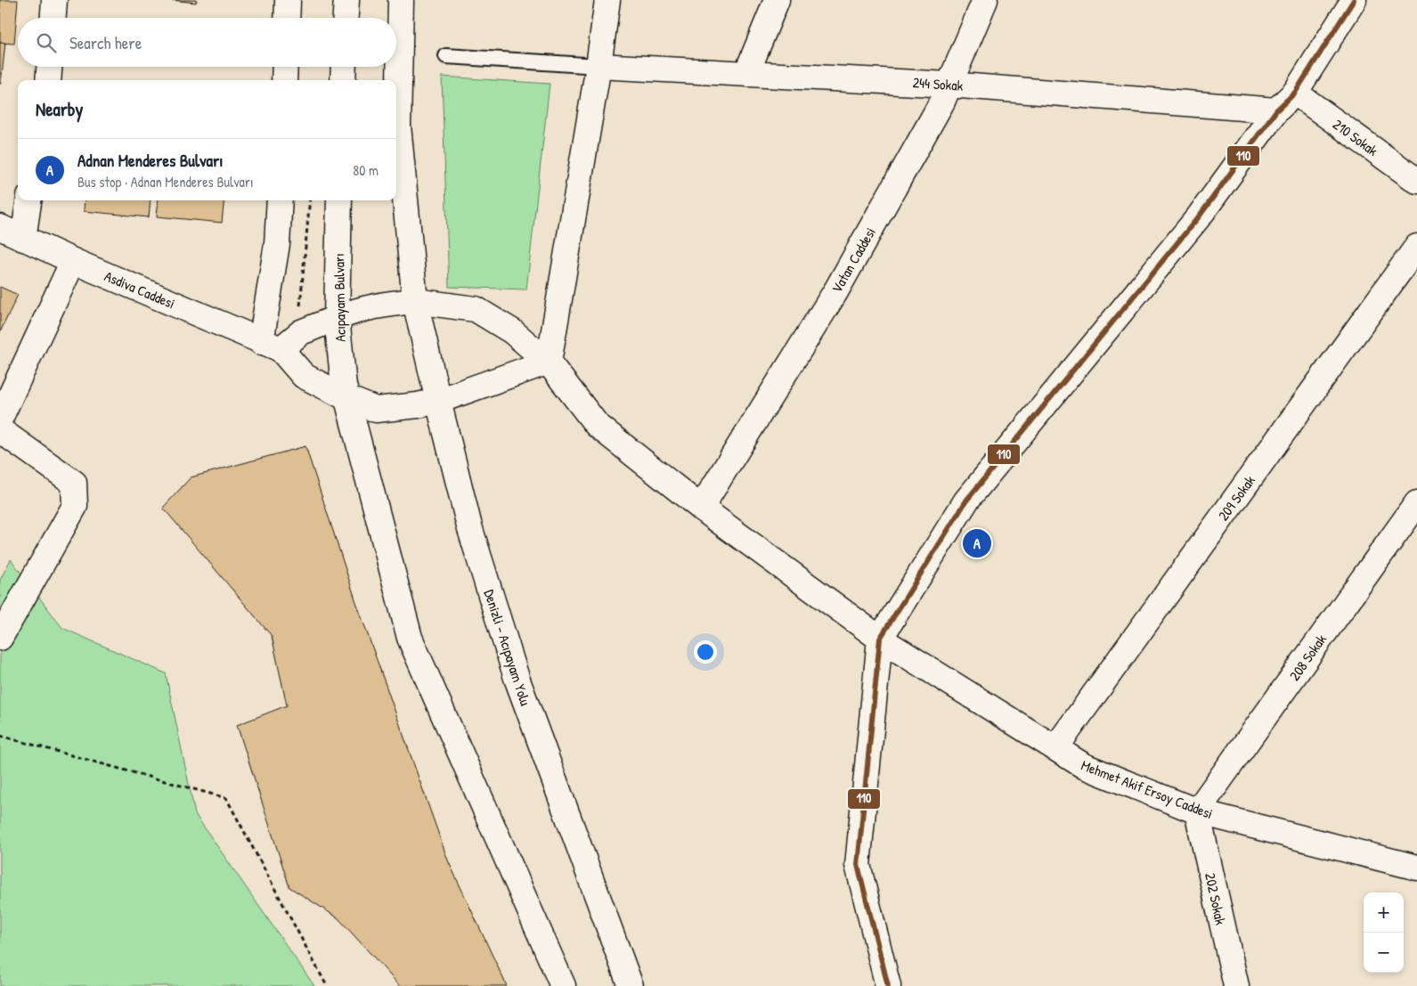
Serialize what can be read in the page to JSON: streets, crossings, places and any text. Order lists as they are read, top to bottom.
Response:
{
  "streets": {
    "street": [
      "244 Sokak",
      "210 Sokak",
      "Vatan Caddesi",
      "Asdiva Caddesi",
      "Acıpayam Bulvarı",
      "209 Sokak",
      "Denizli - Acıpayam Yolu",
      "208 Sokak",
      "Mehmet Akif Ersoy Caddesi",
      "202 Sokak"
    ]
  },
  "crossings": [
    ["244 Sokak", "Vatan Caddesi"],
    ["Vatan Caddesi", "Mehmet Akif Ersoy Caddesi"],
    ["Asdiva Caddesi", "Acıpayam Bulvarı"],
    ["Asdiva Caddesi", "Denizli - Acıpayam Yolu"],
    ["Asdiva Caddesi", "Mehmet Akif Ersoy Caddesi"],
    ["Acıpayam Bulvarı", "Mehmet Akif Ersoy Caddesi"],
    ["209 Sokak", "Mehmet Akif Ersoy Caddesi"],
    ["Denizli - Acıpayam Yolu", "Mehmet Akif Ersoy Caddesi"],
    ["208 Sokak", "Mehmet Akif Ersoy Caddesi"],
    ["208 Sokak", "202 Sokak"],
    ["Mehmet Akif Ersoy Caddesi", "202 Sokak"]
  ],
  "lines": ["transit line 110"],
  "page": {
    "search": "Search here",
    "heading": "Nearby",
    "list": [
      {
        "mark": "A",
        "name": "Adnan Menderes Bulvarı",
        "note": "Bus stop · Adnan Menderes Bulvarı",
        "value": "80 m"
      }
    ],
    "pins": "A",
    "map_buttons": ["+", "−"]
  }
}
